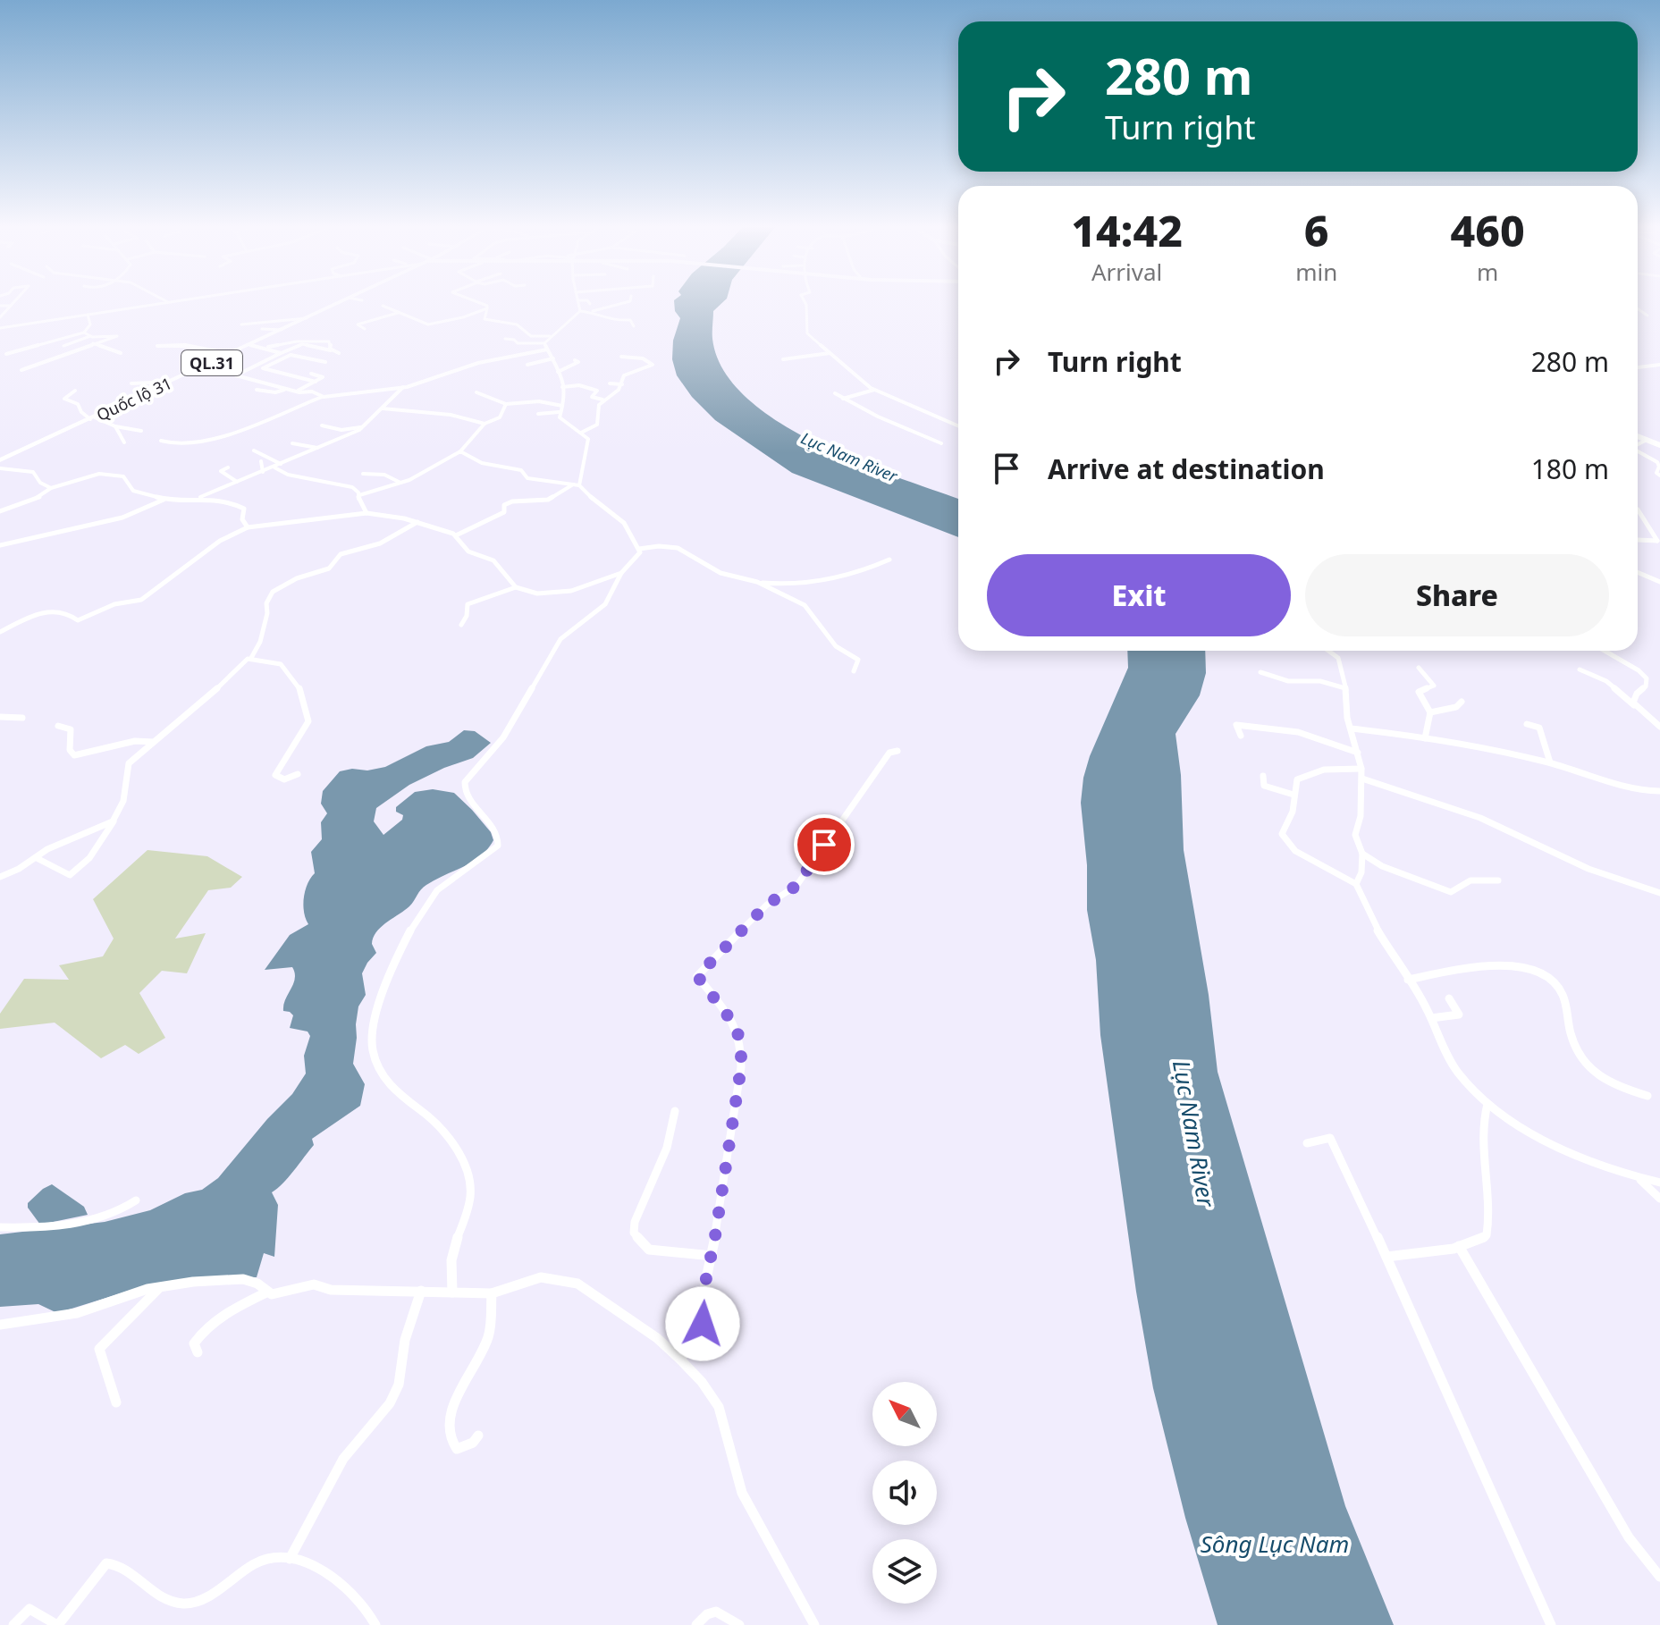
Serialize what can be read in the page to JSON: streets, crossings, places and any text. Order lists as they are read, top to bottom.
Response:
{
  "streets": {
    "highway": ["QL.31", "Quốc lộ 31"]
  },
  "water": ["Lục Nam River", "Sông Lục Nam"],
  "north": "top left",
  "page": {
    "turn": ["280 m", "Turn right"],
    "eta": [
      "14:42",
      "Arrival",
      "6",
      "min",
      "460",
      "m"
    ],
    "list": [
      {
        "name": "Turn right",
        "value": "280 m"
      },
      {
        "name": "Arrive at destination",
        "value": "180 m"
      }
    ],
    "buttons": ["Exit", "Share"]
  }
}
